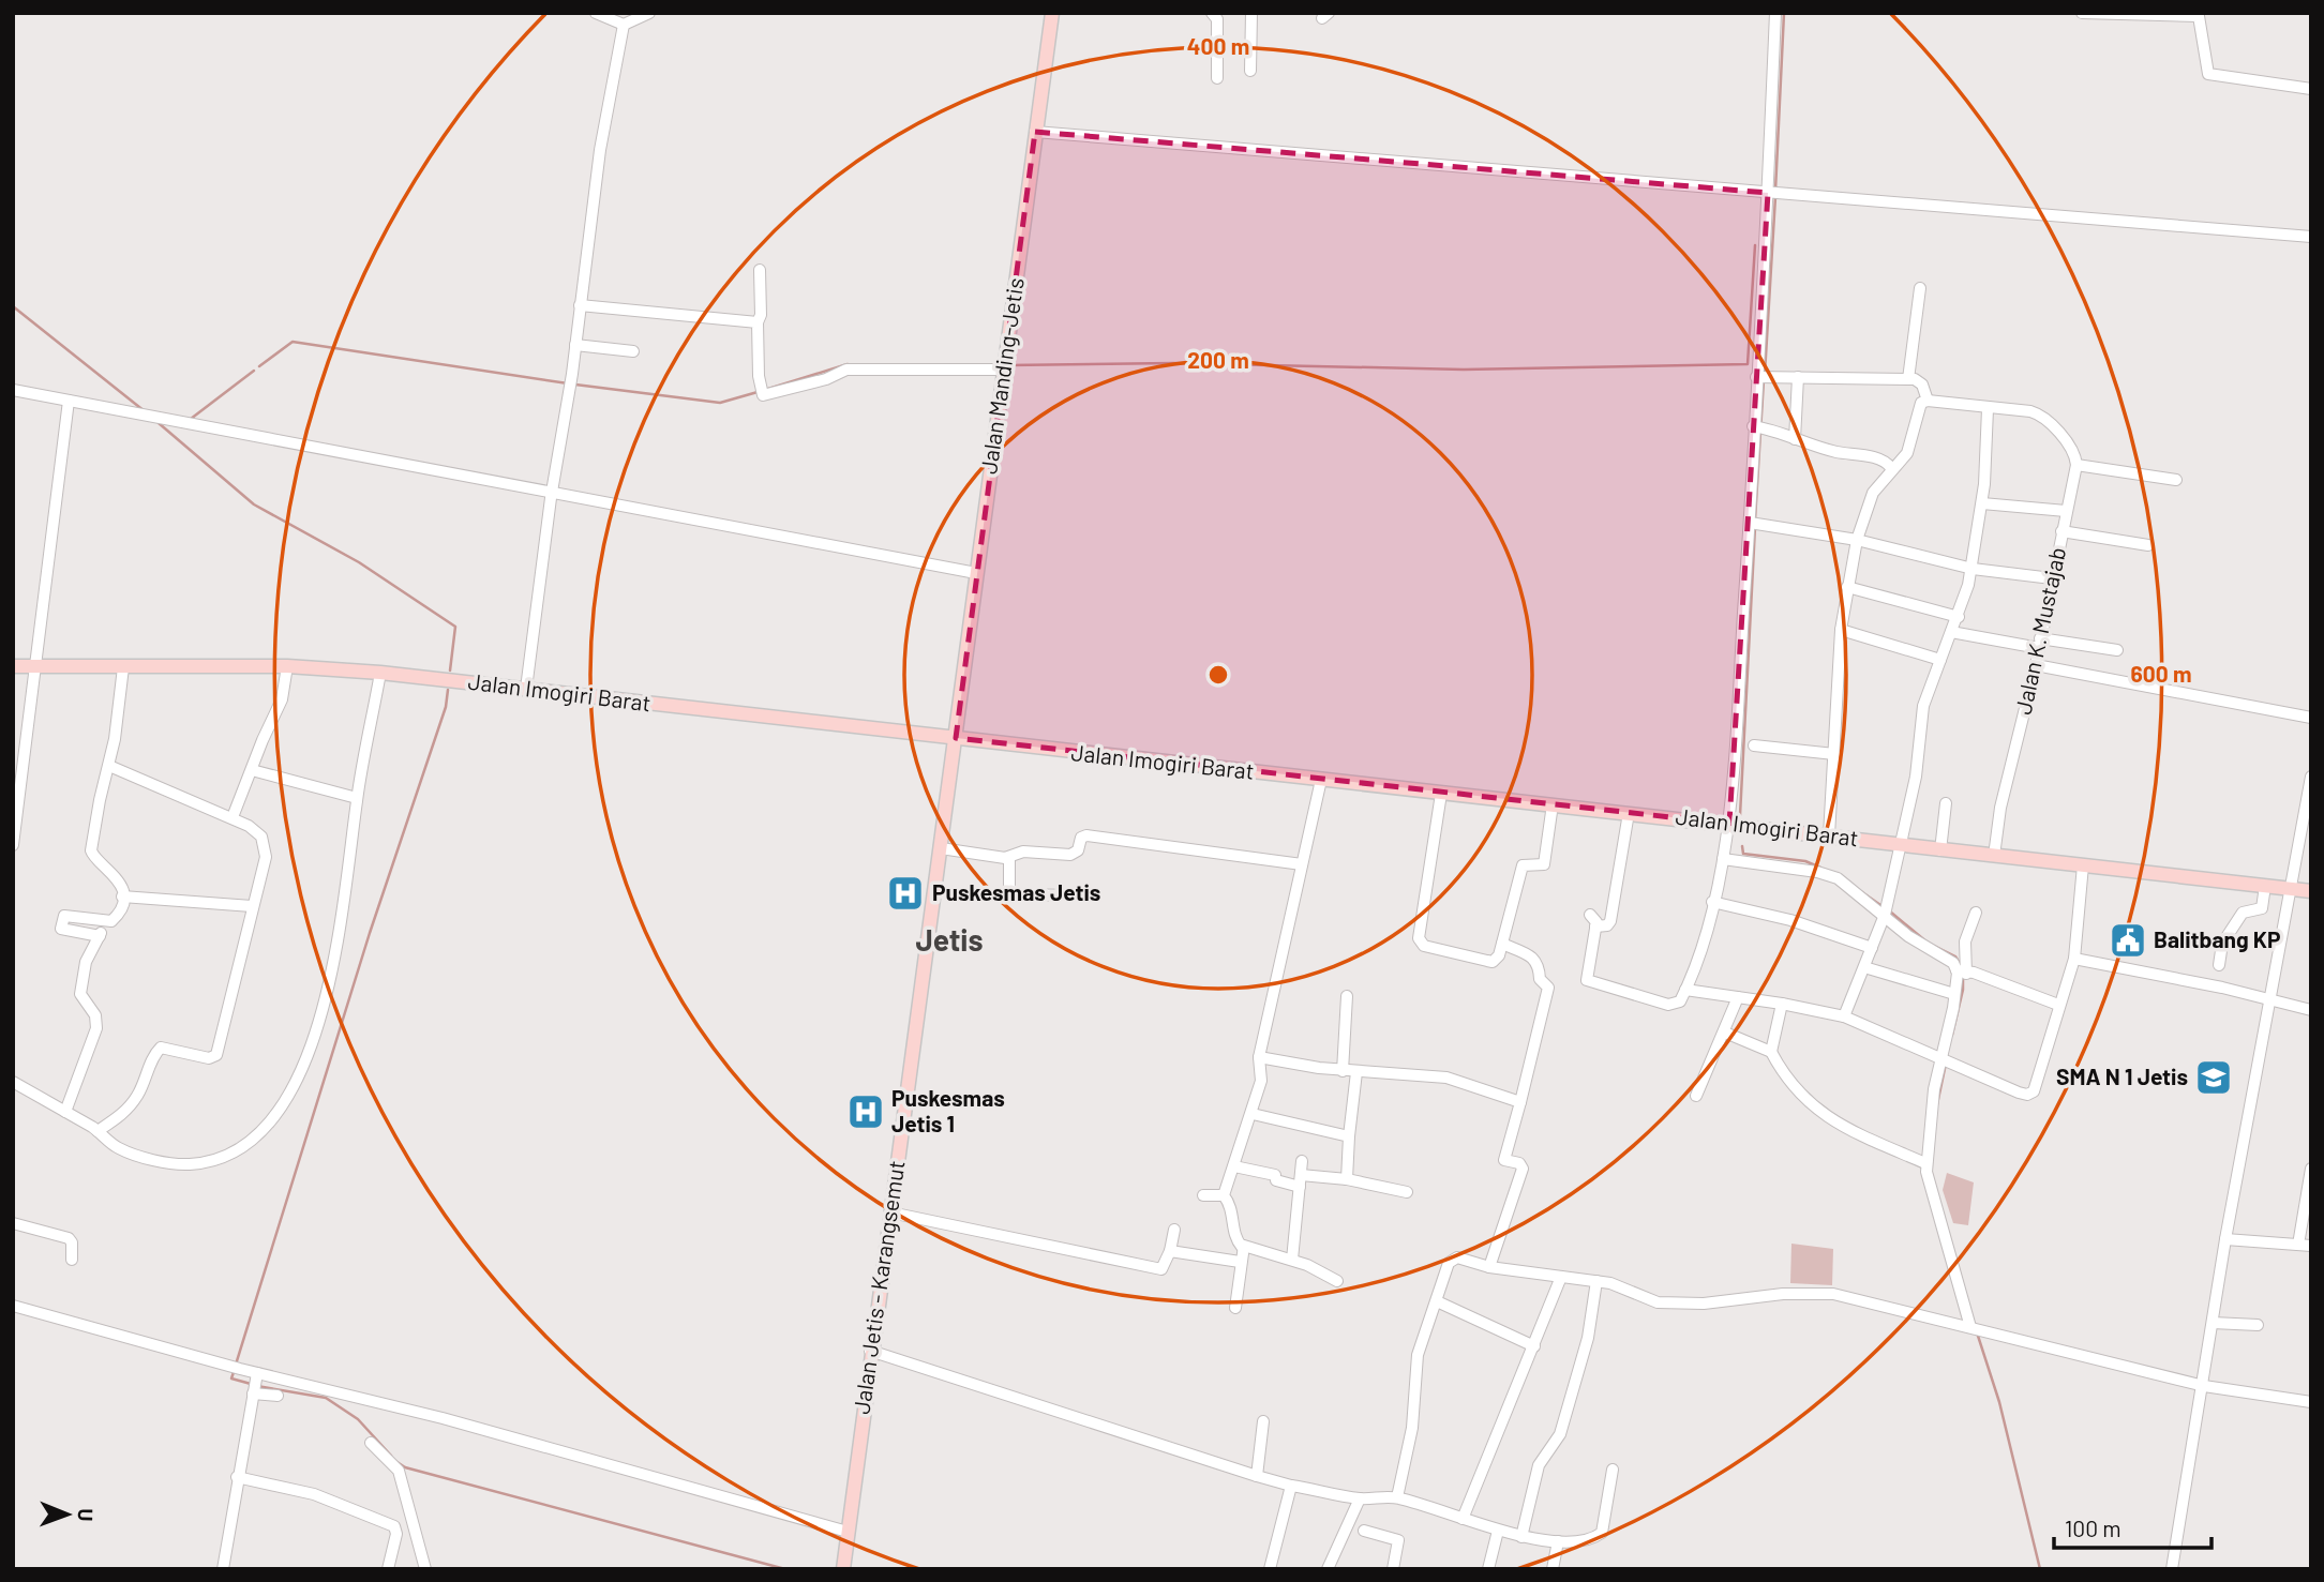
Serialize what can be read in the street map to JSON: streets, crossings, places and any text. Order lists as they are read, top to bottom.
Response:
{
  "streets": {
    "main road": ["Jalan Manding-Jetis", "Jalan Imogiri Barat", "Jalan Jetis - Karangsemut"],
    "street": ["Jalan K. Mustajab"]
  },
  "crossings": [
    ["Jalan Manding-Jetis", "Jalan Imogiri Barat"],
    ["Jalan Manding-Jetis", "Jalan Jetis - Karangsemut"],
    ["Jalan K. Mustajab", "Jalan Imogiri Barat"],
    ["Jalan Imogiri Barat", "Jalan Jetis - Karangsemut"]
  ],
  "districts": ["Jetis"],
  "places": {
    "hospital": ["Puskesmas Jetis", "Puskesmas Jetis 1"],
    "public building": ["Balitbang KP"],
    "school or university": ["SMA N 1 Jetis"]
  },
  "scale_bar": "100 m",
  "north": "right",
  "rings": ["400 m", "200 m", "600 m"]
}
